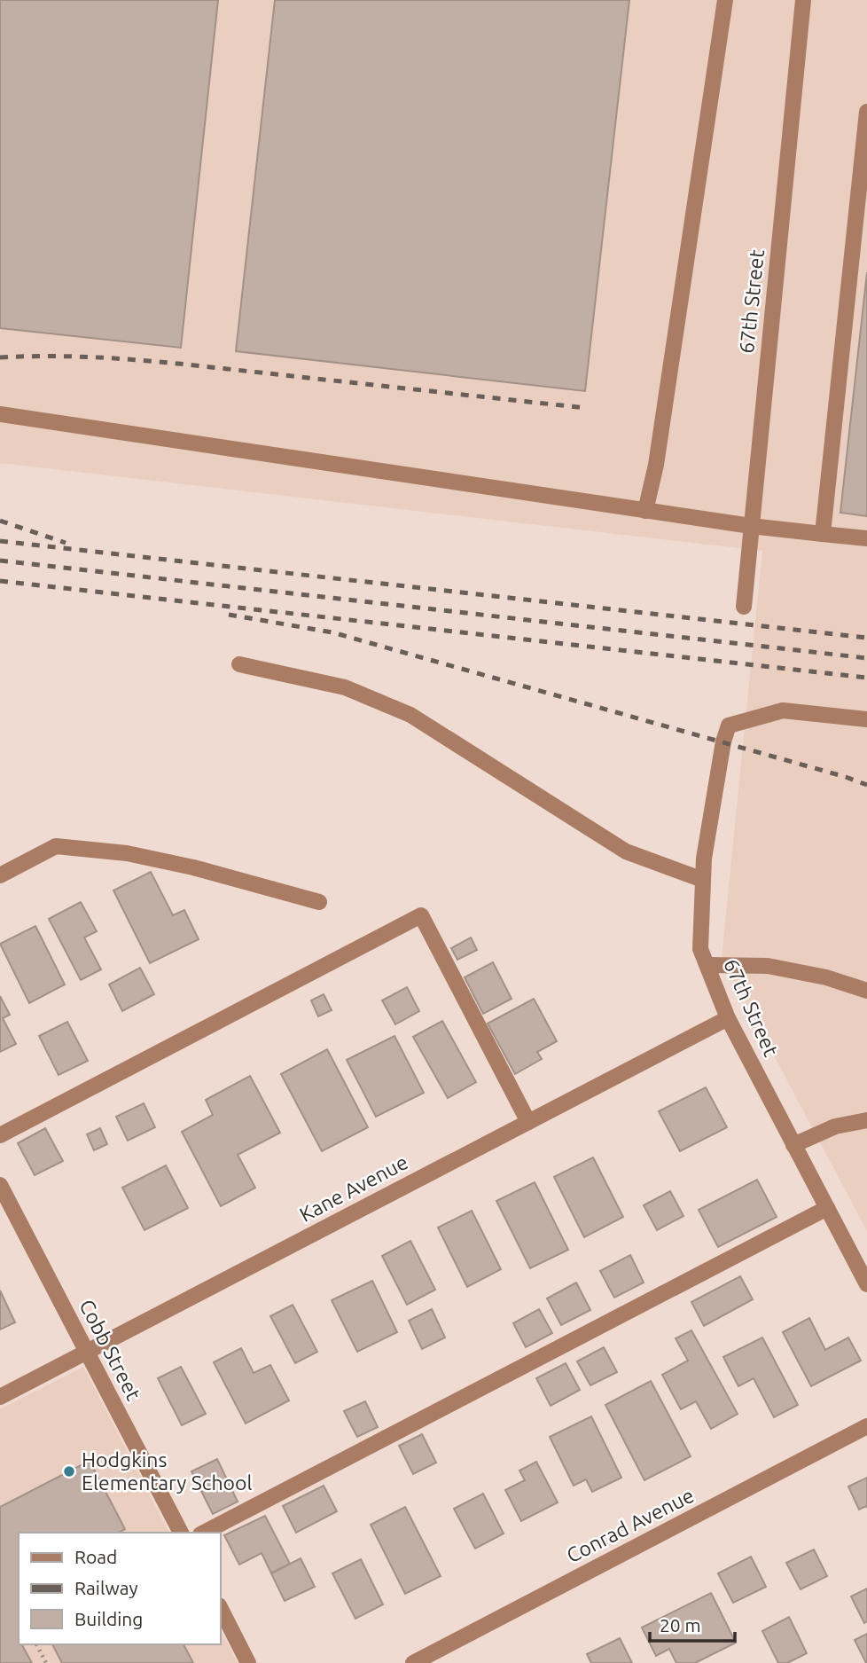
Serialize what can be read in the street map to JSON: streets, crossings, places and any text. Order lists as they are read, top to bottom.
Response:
{
  "streets": {
    "street": [
      "67th Street",
      "Kane Avenue",
      "Cobb Street",
      "Conrad Avenue"
    ]
  },
  "crossings": [
    ["67th Street", "Kane Avenue"],
    ["Kane Avenue", "Cobb Street"]
  ],
  "places": ["Hodgkins Elementary School"],
  "legend": ["Road", "Railway", "Building"],
  "scale_bar": "20 m"
}
